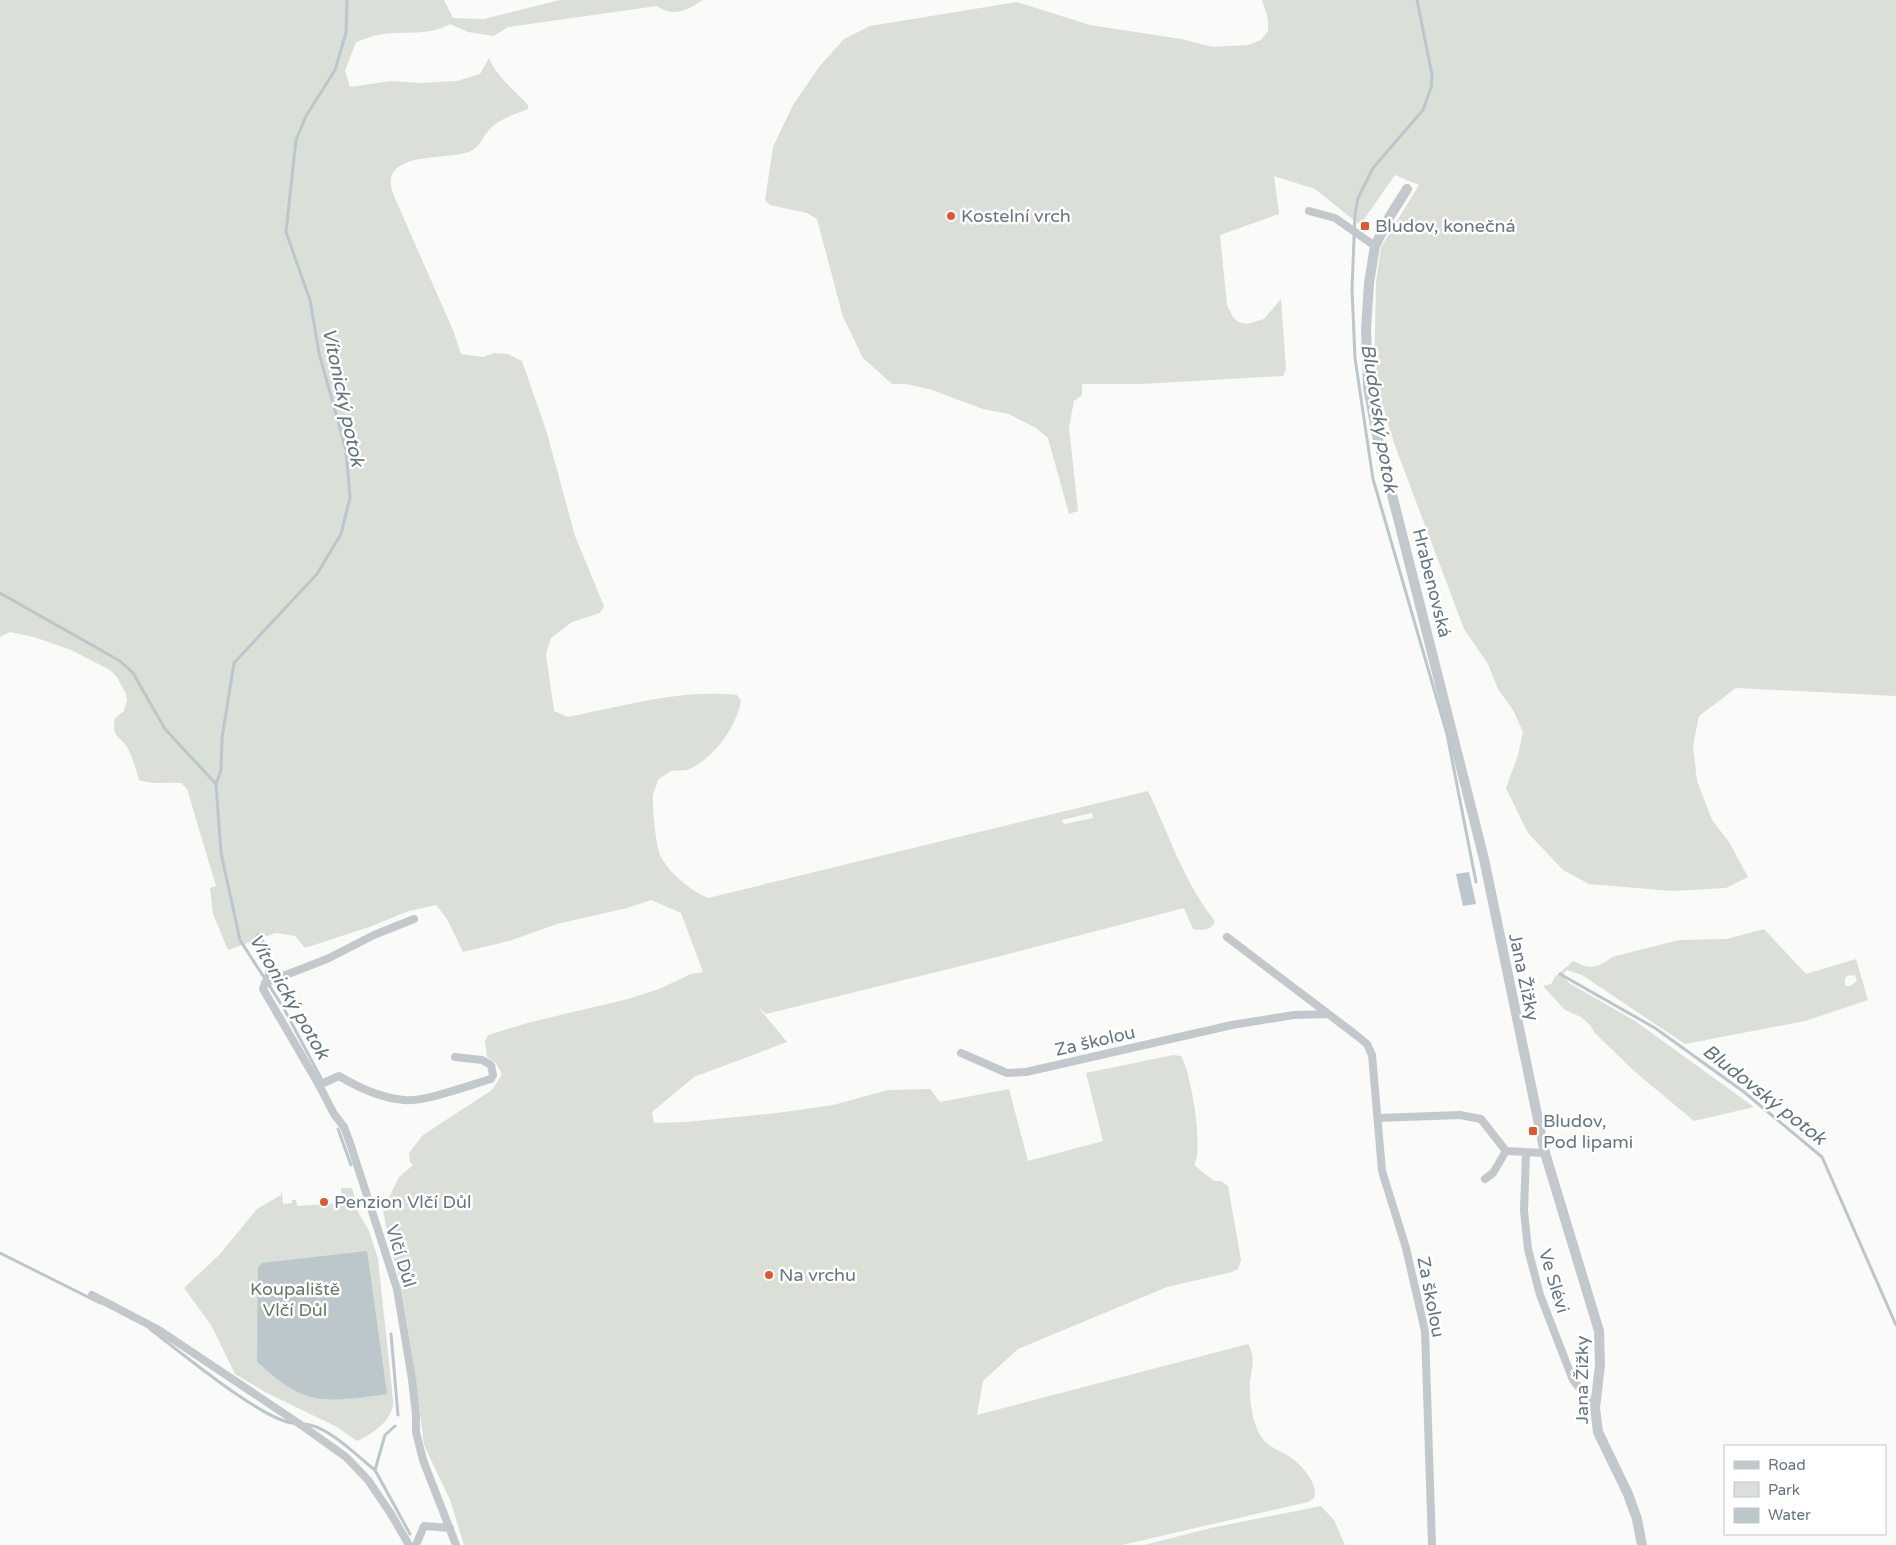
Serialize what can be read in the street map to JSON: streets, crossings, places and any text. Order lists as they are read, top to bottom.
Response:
{
  "streets": {
    "street": [
      "Hrabenovská",
      "Jana Žižky",
      "Za školou",
      "Vlčí Důl",
      "Ve Slévi"
    ]
  },
  "crossings": [
    ["Hrabenovská", "Jana Žižky"],
    ["Jana Žižky", "Ve Slévi"]
  ],
  "water": ["Vítonický potok", "Bludovský potok"],
  "parks": ["Koupaliště Vlčí Důl"],
  "places": {
    "other": ["Kostelní vrch", "Penzion Vlčí Důl", "Na vrchu"],
    "transit": ["Bludov, konečná", "Bludov, Pod lipami"]
  },
  "legend": ["Road", "Park", "Water"]
}
